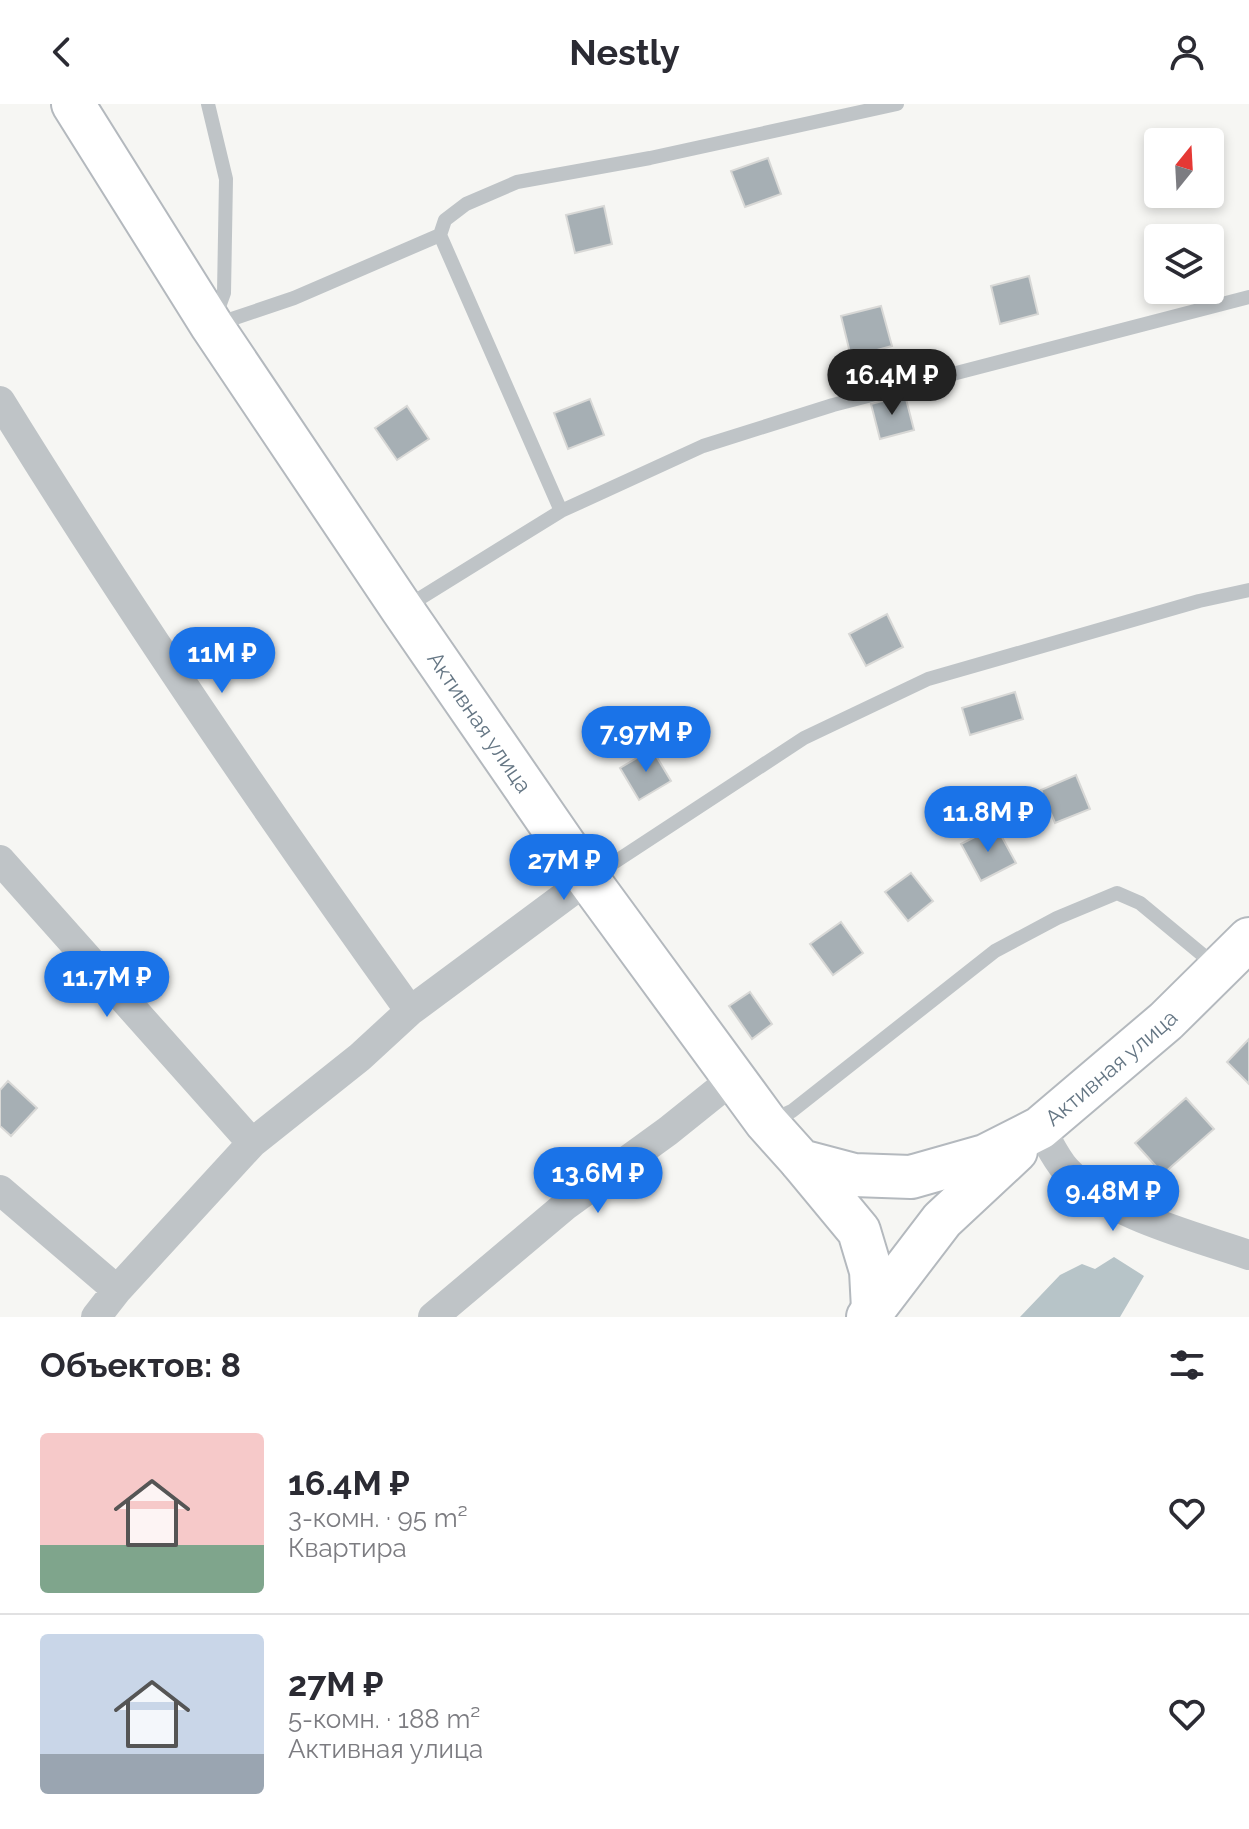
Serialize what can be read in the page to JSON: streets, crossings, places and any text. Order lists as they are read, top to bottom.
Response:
{
  "streets": {
    "main road": ["Активная улица"]
  },
  "north": "top",
  "page": {
    "header": "Nestly",
    "price": [
      "16.4M ₽",
      "11M ₽",
      "7.97M ₽",
      "11.8M ₽",
      "27M ₽",
      "11.7M ₽",
      "13.6M ₽",
      "9.48M ₽"
    ],
    "heading": "Объектов: 8",
    "list": [
      {
        "name": "16.4M ₽",
        "note": "3-комн. · 95 m² · Квартира"
      },
      {
        "name": "27M ₽",
        "note": "5-комн. · 188 m² · Активная улица"
      }
    ]
  }
}
